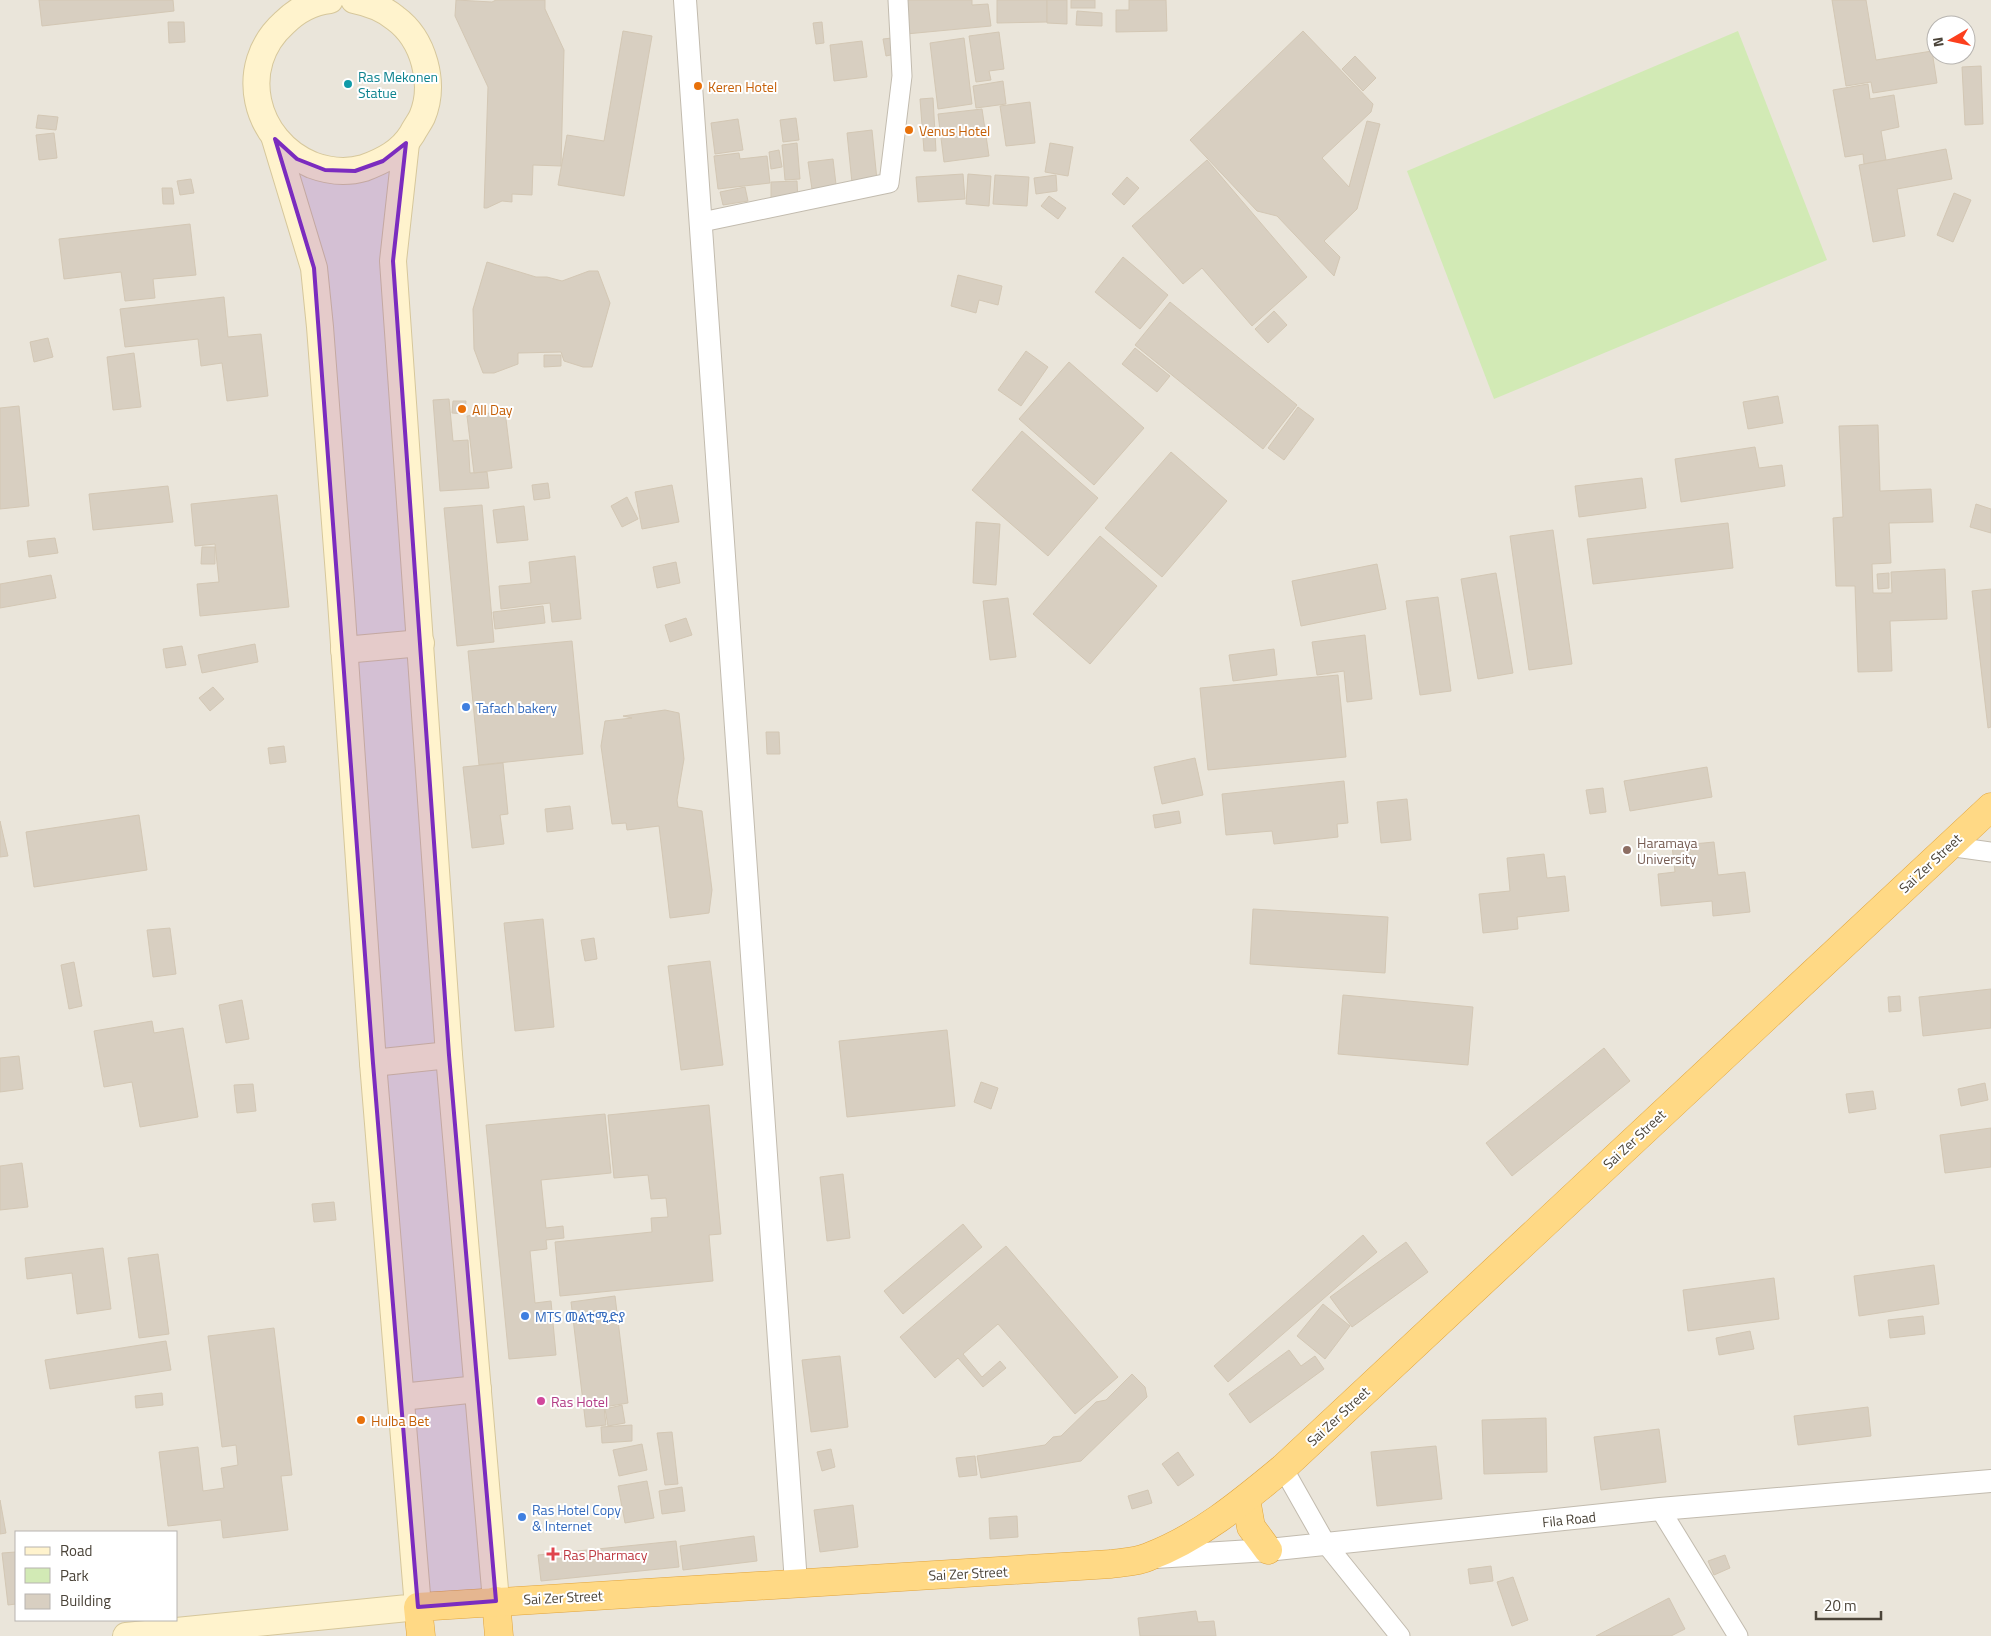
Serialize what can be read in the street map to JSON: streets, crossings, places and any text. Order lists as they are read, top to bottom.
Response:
{
  "streets": {
    "highway": ["Sai Zer Street"],
    "street": ["Fila Road"]
  },
  "crossings": [
    ["Sai Zer Street", "Fila Road"]
  ],
  "places": {
    "other": [
      "Ras Mekonen Statue",
      "Keren Hotel",
      "Venus Hotel",
      "All Day",
      "Tafach bakery",
      "Haramaya University",
      "MTS መልቲሚድያ",
      "Ras Hotel",
      "Hulba Bet",
      "Ras Hotel Copy & Internet"
    ],
    "health": ["Ras Pharmacy"]
  },
  "legend": ["Road", "Park", "Building"],
  "scale_bar": "20 m",
  "north": "left"
}
